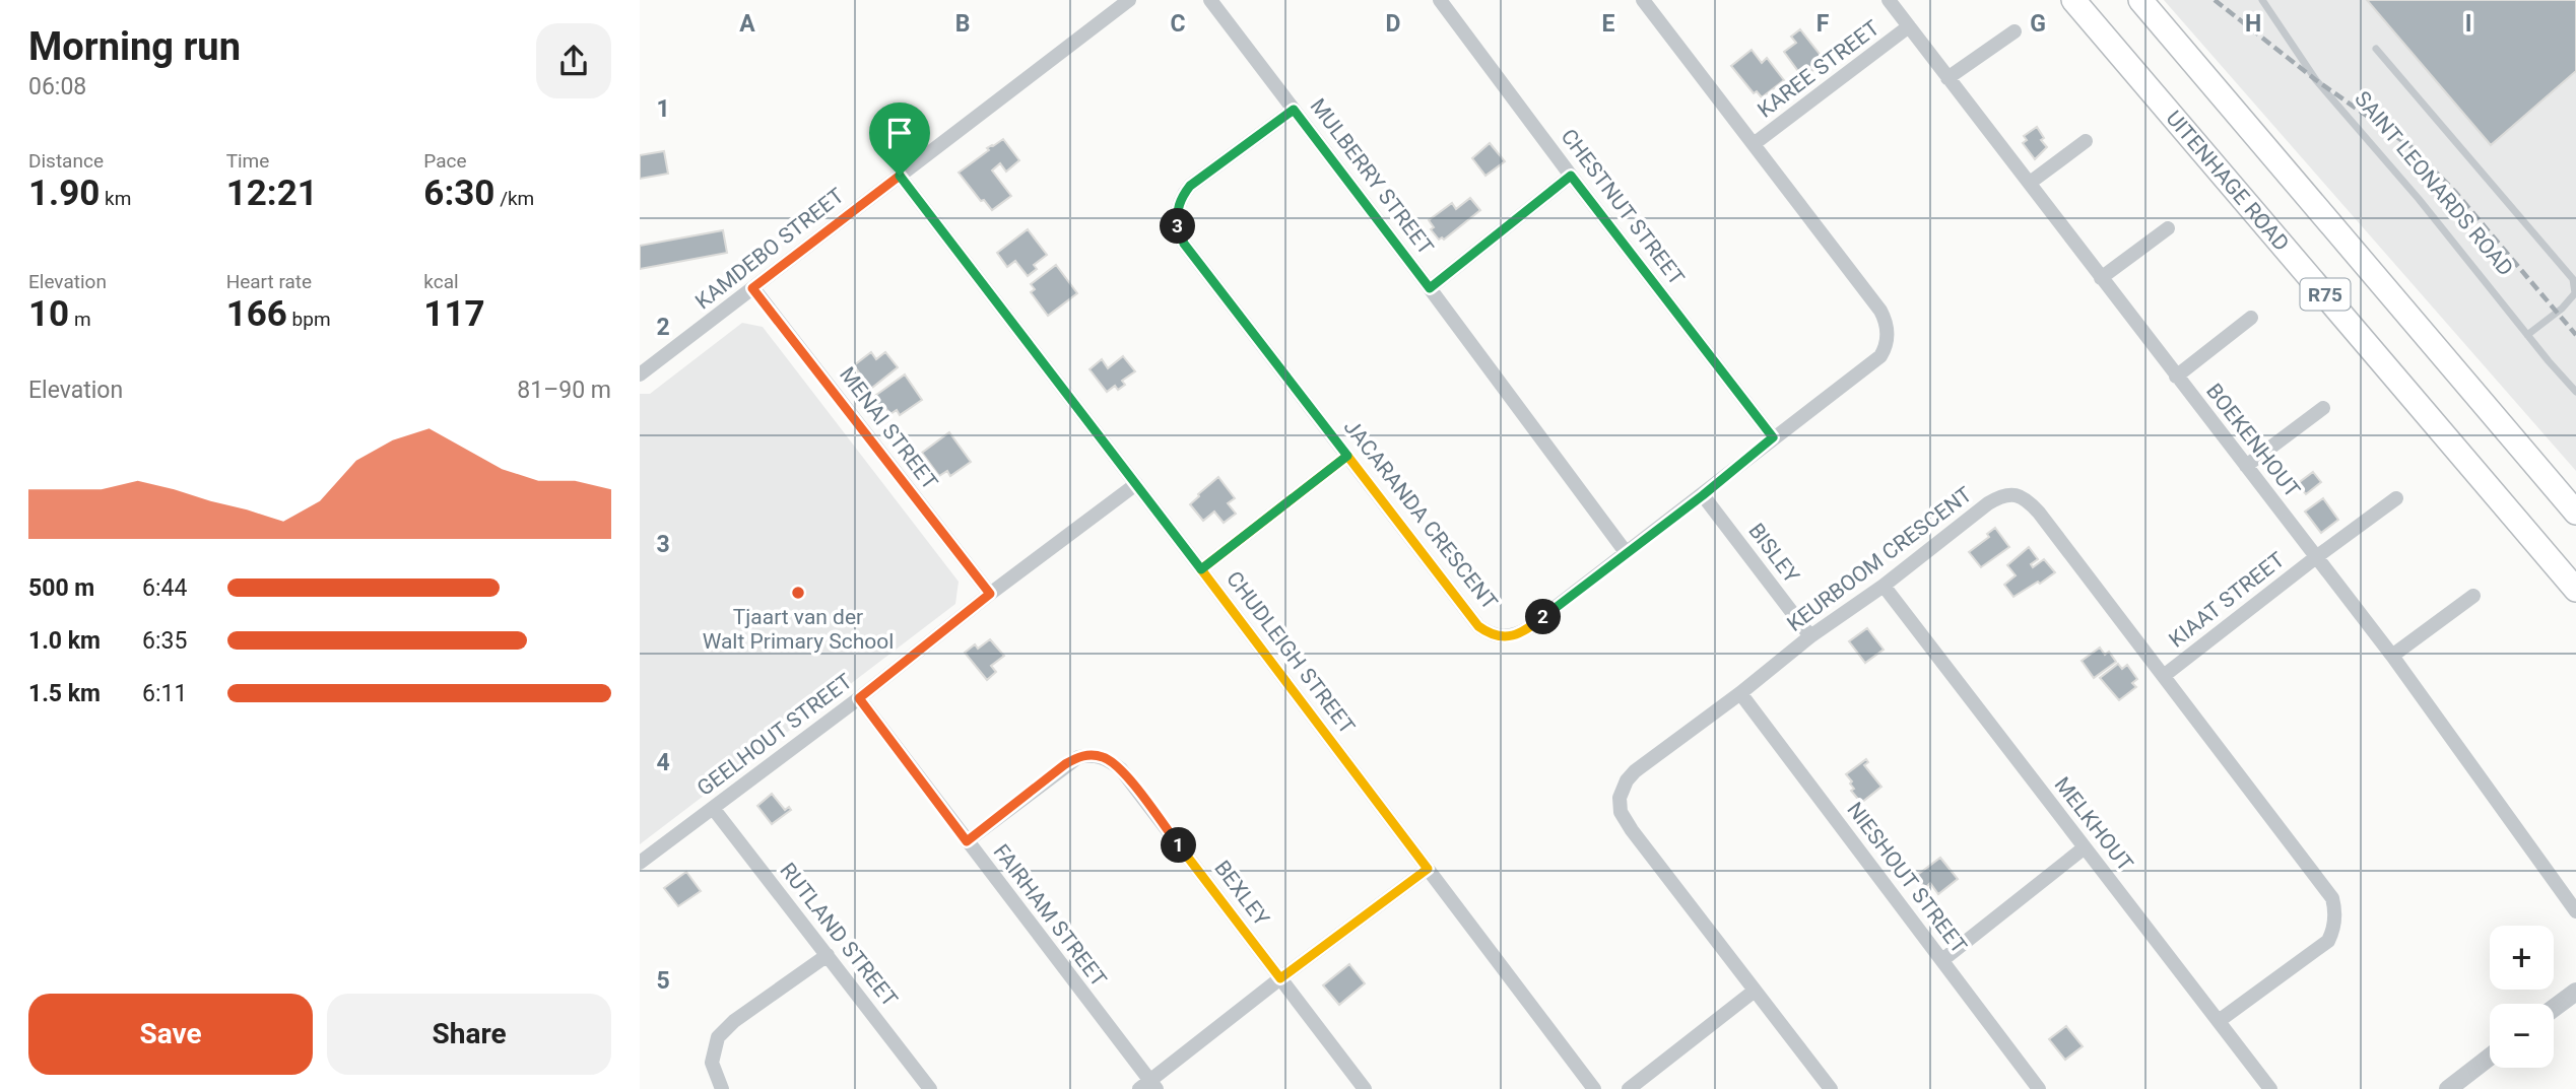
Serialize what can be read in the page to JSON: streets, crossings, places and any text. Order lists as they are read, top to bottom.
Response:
{
  "streets": {
    "main road": ["UITENHAGE ROAD", "R75"],
    "street": [
      "KAREE STREET",
      "MULBERRY STREET",
      "CHESTNUT STREET",
      "KAMDEBO STREET",
      "MENAI STREET",
      "BOEKENHOUT",
      "JACARANDA CRESCENT",
      "BISLEY",
      "KEURBOOM CRESCENT",
      "KIAAT STREET",
      "CHUDLEIGH STREET",
      "GEELHOUT STREET",
      "MELKHOUT",
      "NIESHOUT STREET",
      "BEXLEY",
      "FAIRHAM STREET",
      "RUTLAND STREET"
    ],
    "lane": ["SAINT LEONARDS ROAD"]
  },
  "crossings": [
    ["KAREE STREET", "BOEKENHOUT"],
    ["KAREE STREET", "JACARANDA CRESCENT"],
    ["MULBERRY STREET", "JACARANDA CRESCENT"],
    ["CHESTNUT STREET", "JACARANDA CRESCENT"],
    ["KAMDEBO STREET", "MENAI STREET"],
    ["KAMDEBO STREET", "CHUDLEIGH STREET"],
    ["MENAI STREET", "GEELHOUT STREET"],
    ["BOEKENHOUT", "KIAAT STREET"],
    ["JACARANDA CRESCENT", "BISLEY"],
    ["BISLEY", "KEURBOOM CRESCENT"],
    ["KEURBOOM CRESCENT", "KIAAT STREET"],
    ["KEURBOOM CRESCENT", "MELKHOUT"],
    ["KEURBOOM CRESCENT", "NIESHOUT STREET"],
    ["CHUDLEIGH STREET", "GEELHOUT STREET"],
    ["GEELHOUT STREET", "FAIRHAM STREET"],
    ["GEELHOUT STREET", "RUTLAND STREET"],
    ["BEXLEY", "FAIRHAM STREET"]
  ],
  "places": ["Tjaart van der Walt Primary School"],
  "page": {
    "heading": ["Morning run", "06:08"],
    "stats": [
      ["Distance", "1.90 km"],
      ["Time", "12:21"],
      ["Pace", "6:30 /km"],
      ["Elevation", "10 m"],
      ["Heart rate", "166 bpm"],
      ["kcal", "117"]
    ],
    "pins": ["3", "2", "1"],
    "chart": ["Elevation", "81–90 m"],
    "list": [
      {
        "name": "500 m",
        "note": "6:44"
      },
      {
        "name": "1.0 km",
        "note": "6:35"
      },
      {
        "name": "1.5 km",
        "note": "6:11"
      }
    ],
    "map_buttons": ["+", "−"],
    "buttons": ["Save", "Share"]
  },
  "grid": {
    "columns": [
      "A",
      "B",
      "C",
      "D",
      "E",
      "F",
      "G",
      "H",
      "I"
    ],
    "rows": [
      "1",
      "2",
      "3",
      "4",
      "5"
    ]
  }
}
